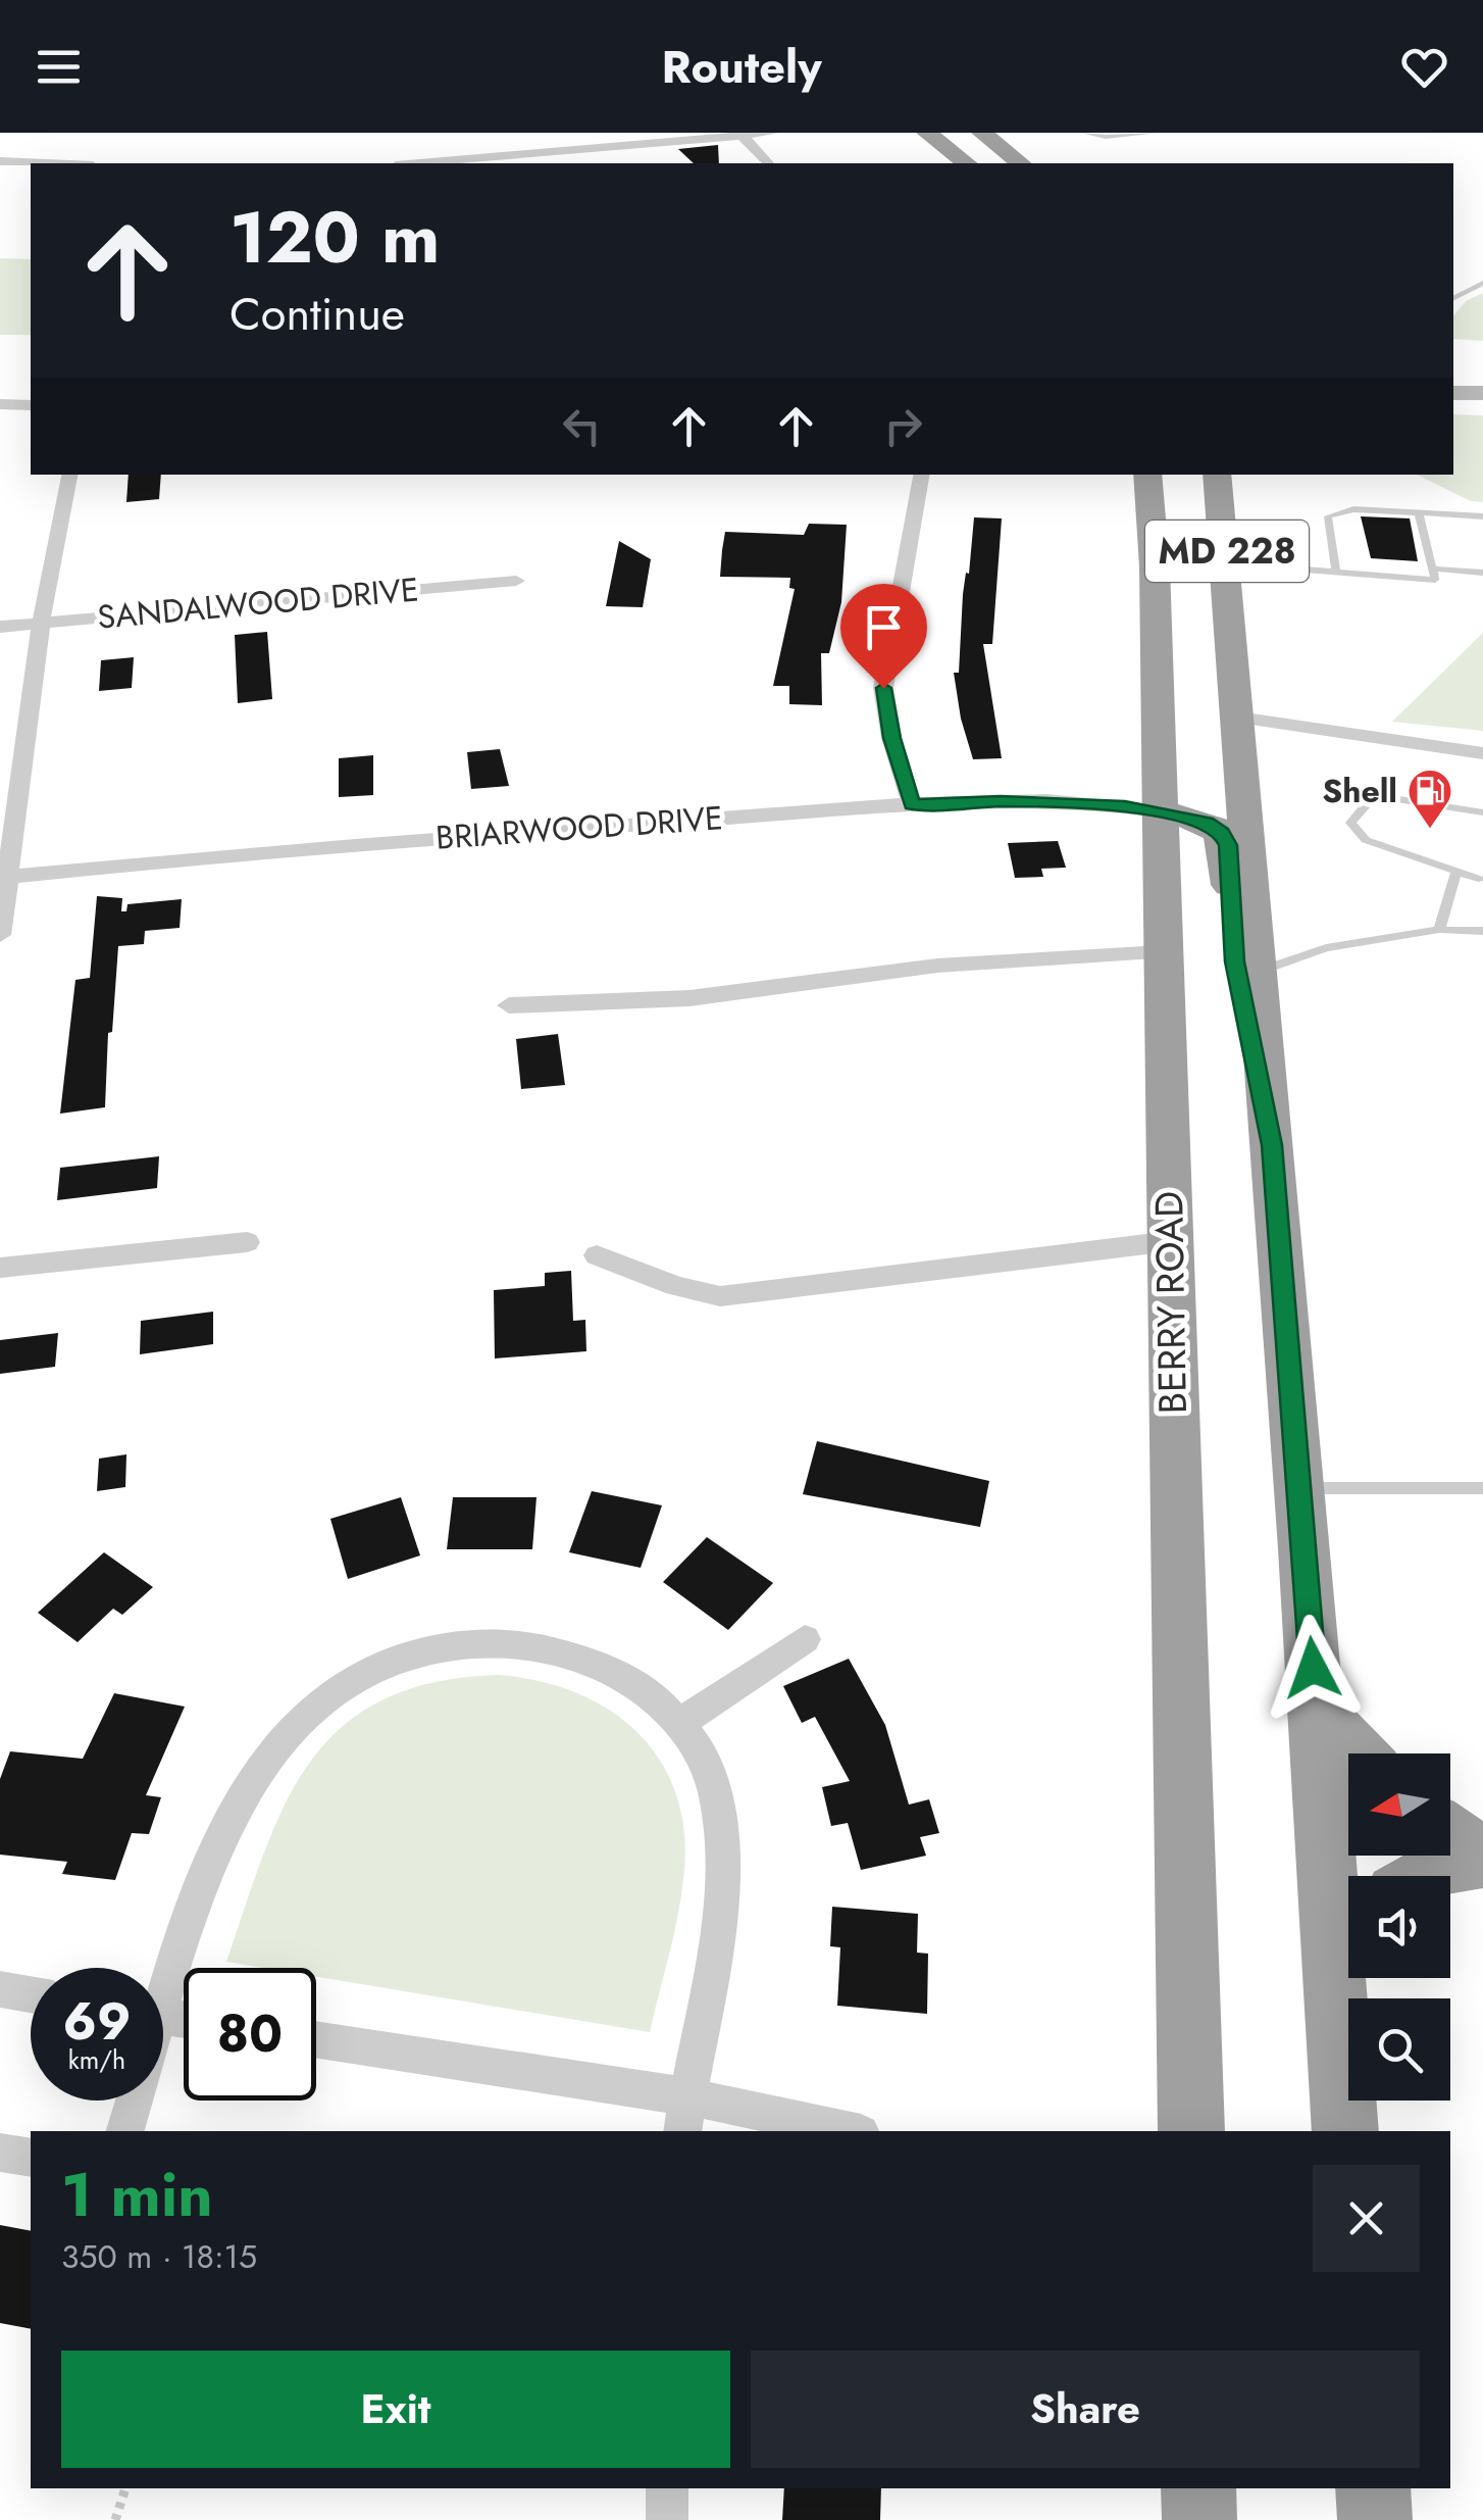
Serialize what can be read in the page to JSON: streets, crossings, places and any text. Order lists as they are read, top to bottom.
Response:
{
  "streets": {
    "highway": ["MD 228", "BERRY ROAD"],
    "street": ["SANDALWOOD DRIVE", "BRIARWOOD DRIVE"]
  },
  "crossings": [
    ["BRIARWOOD DRIVE", "BERRY ROAD"]
  ],
  "places": {
    "fuel station": ["Shell"]
  },
  "north": "left",
  "page": {
    "header": "Routely",
    "turn": ["120 m", "Continue"],
    "speed": "69 km/h",
    "limit": "80",
    "heading": ["1 min", "350 m · 18:15"],
    "buttons": ["Exit", "Share"]
  }
}
